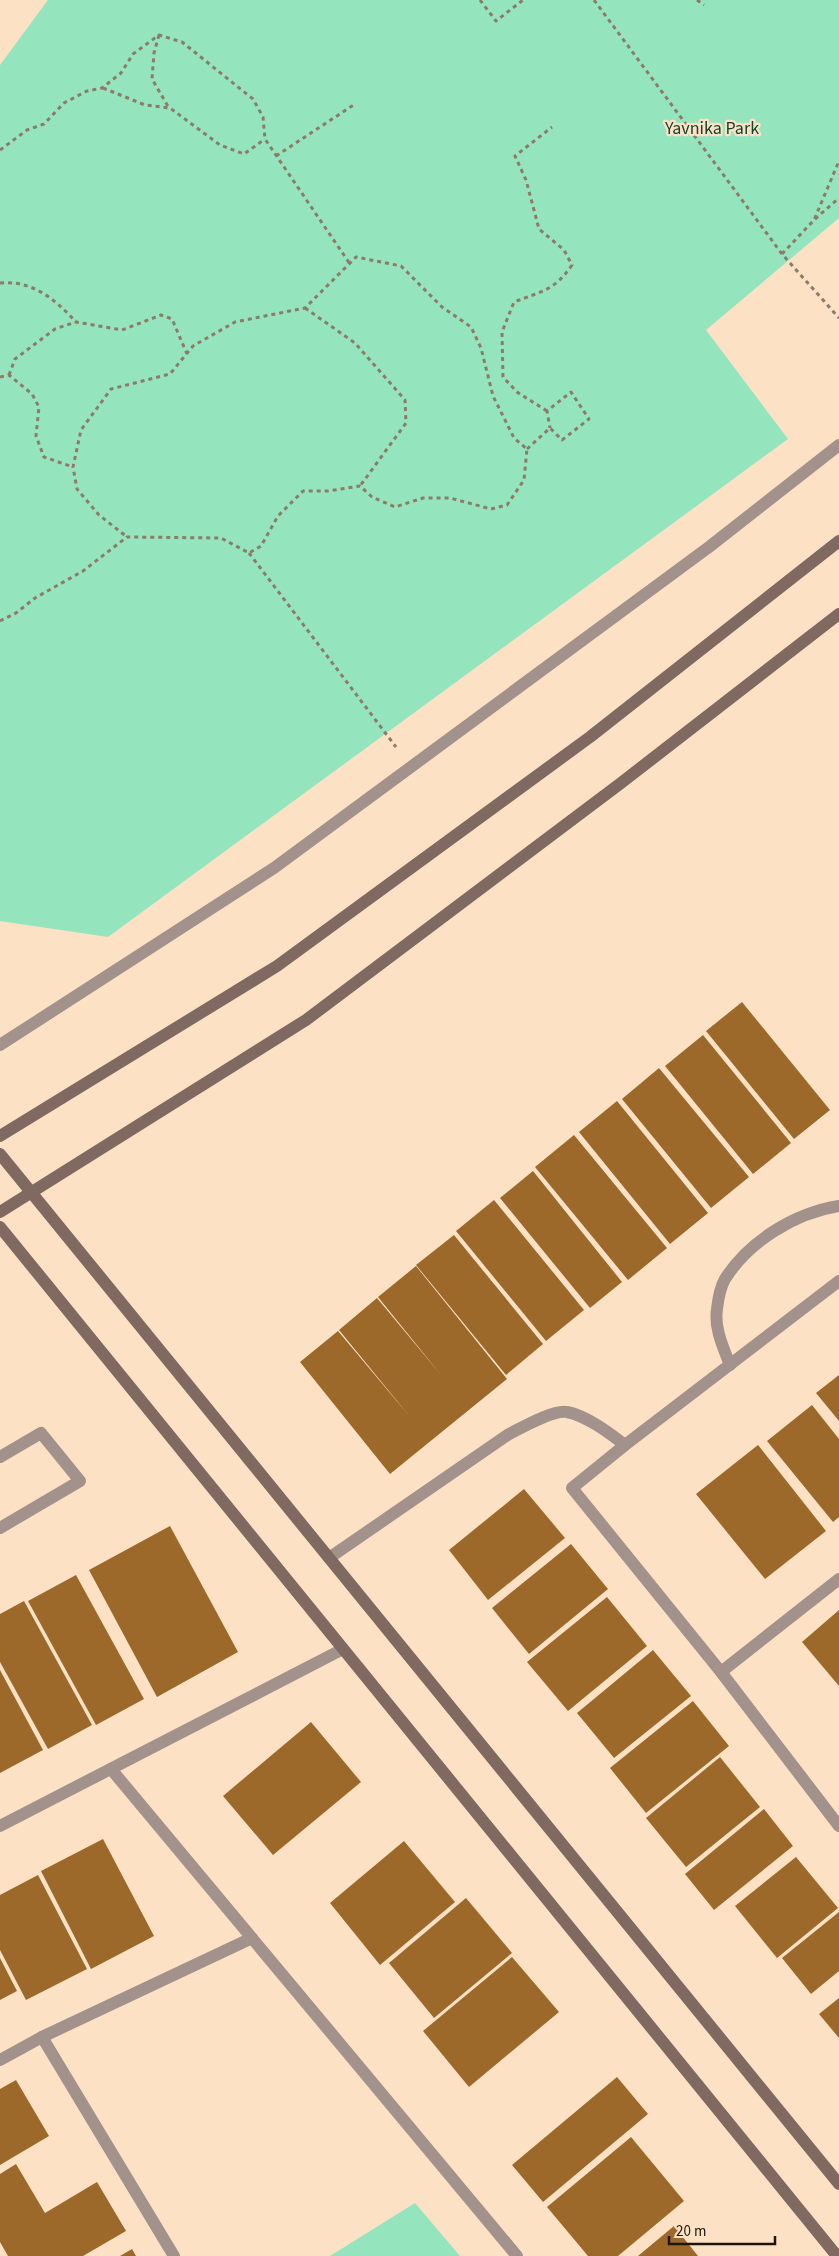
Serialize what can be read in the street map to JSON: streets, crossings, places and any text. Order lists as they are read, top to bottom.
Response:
{
  "parks": ["Yavnika Park"],
  "scale_bar": "20 m"
}
